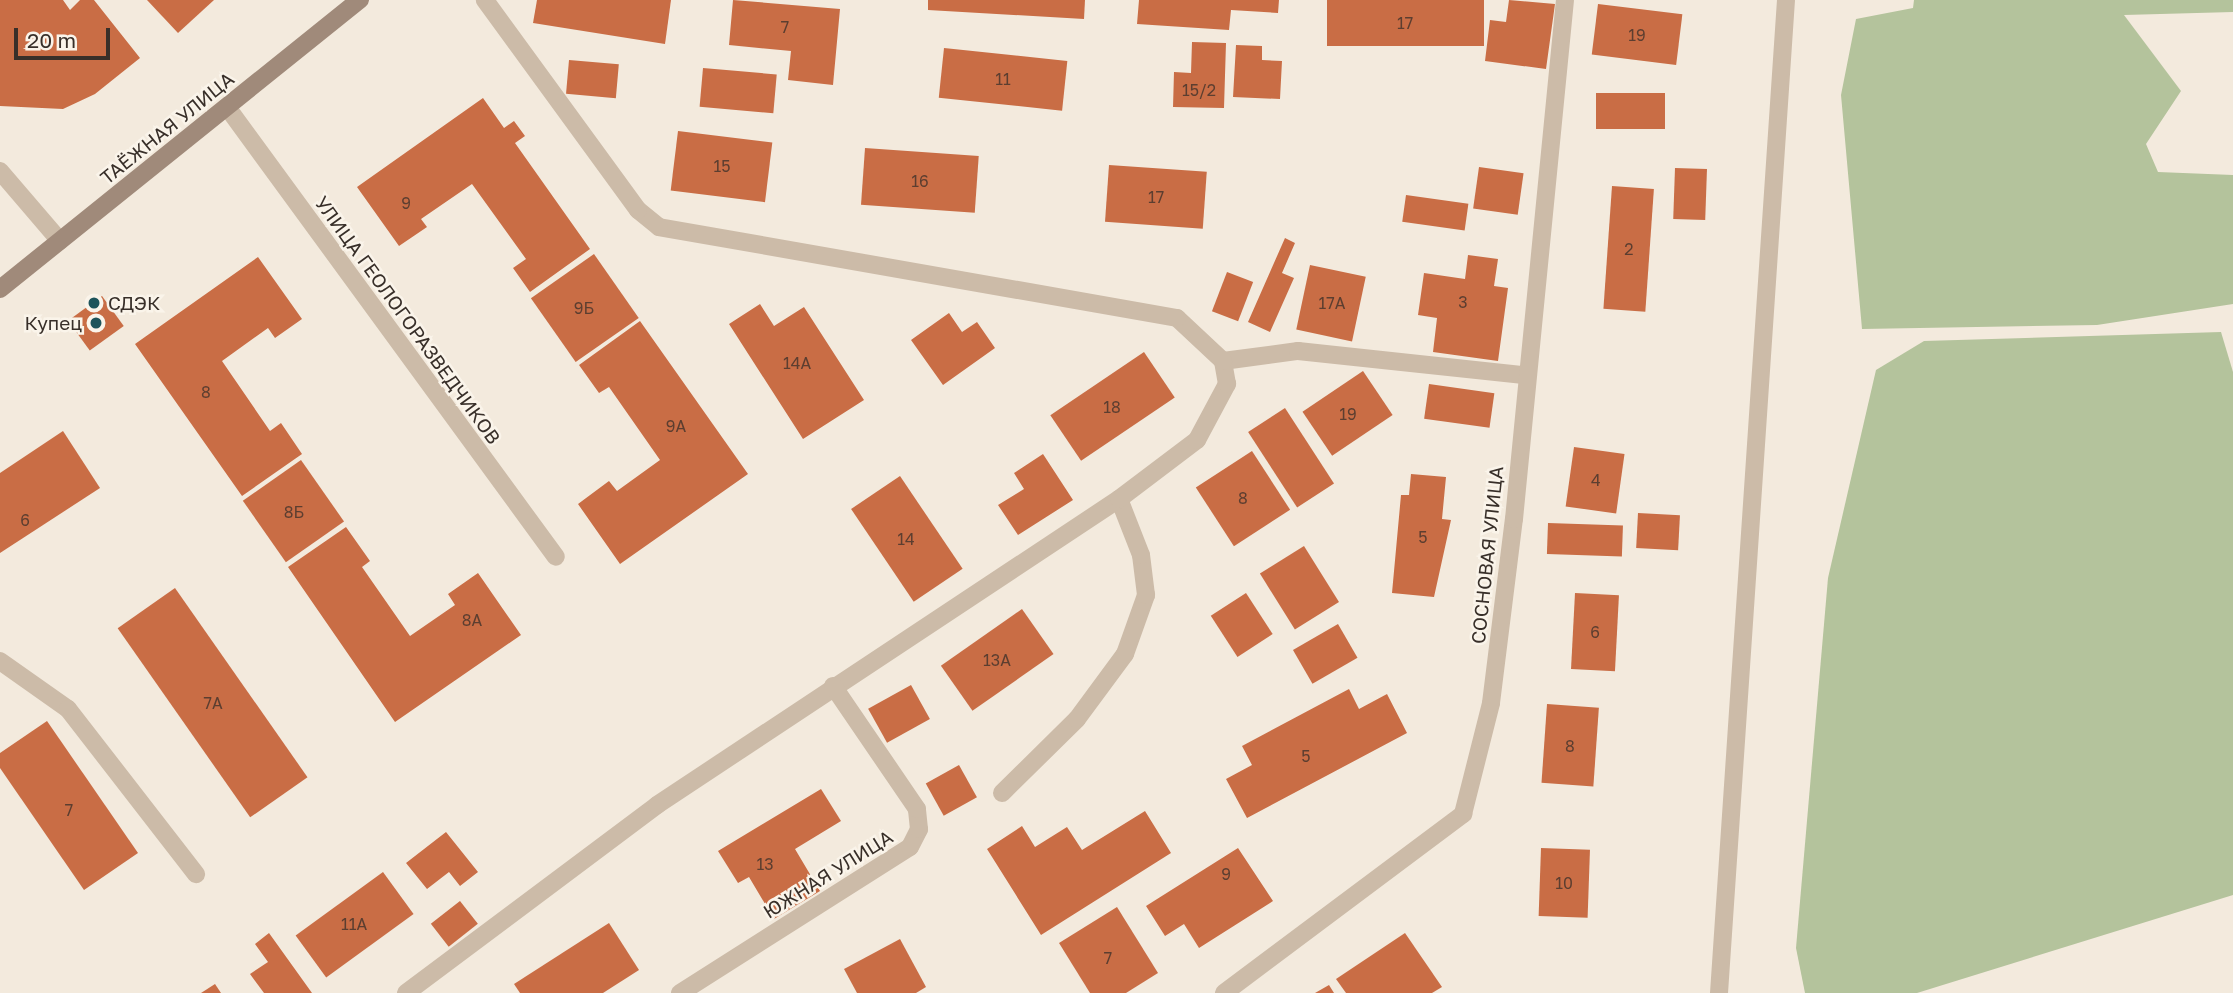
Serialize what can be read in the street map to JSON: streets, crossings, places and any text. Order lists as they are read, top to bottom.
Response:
{
  "streets": {
    "main road": ["ТАЁЖНАЯ УЛИЦА"],
    "street": ["УЛИЦА ГЕОЛОГОРАЗВЕДЧИКОВ", "СОСНОВАЯ УЛИЦА", "ЮЖНАЯ УЛИЦА"]
  },
  "crossings": [
    ["ТАЁЖНАЯ УЛИЦА", "УЛИЦА ГЕОЛОГОРАЗВЕДЧИКОВ"]
  ],
  "places": ["СДЭК", "Купец"],
  "house_numbers": [
    "17",
    "7",
    "19",
    "11",
    "15/2",
    "15",
    "16",
    "17",
    "9",
    "2",
    "3",
    "17А",
    "9Б",
    "14А",
    "8",
    "18",
    "19",
    "9А",
    "4",
    "8",
    "8Б",
    "6",
    "5",
    "14",
    "8А",
    "6",
    "13А",
    "7А",
    "8",
    "5",
    "7",
    "13",
    "9",
    "10",
    "11А",
    "7"
  ],
  "scale_bar": "20 m"
}
